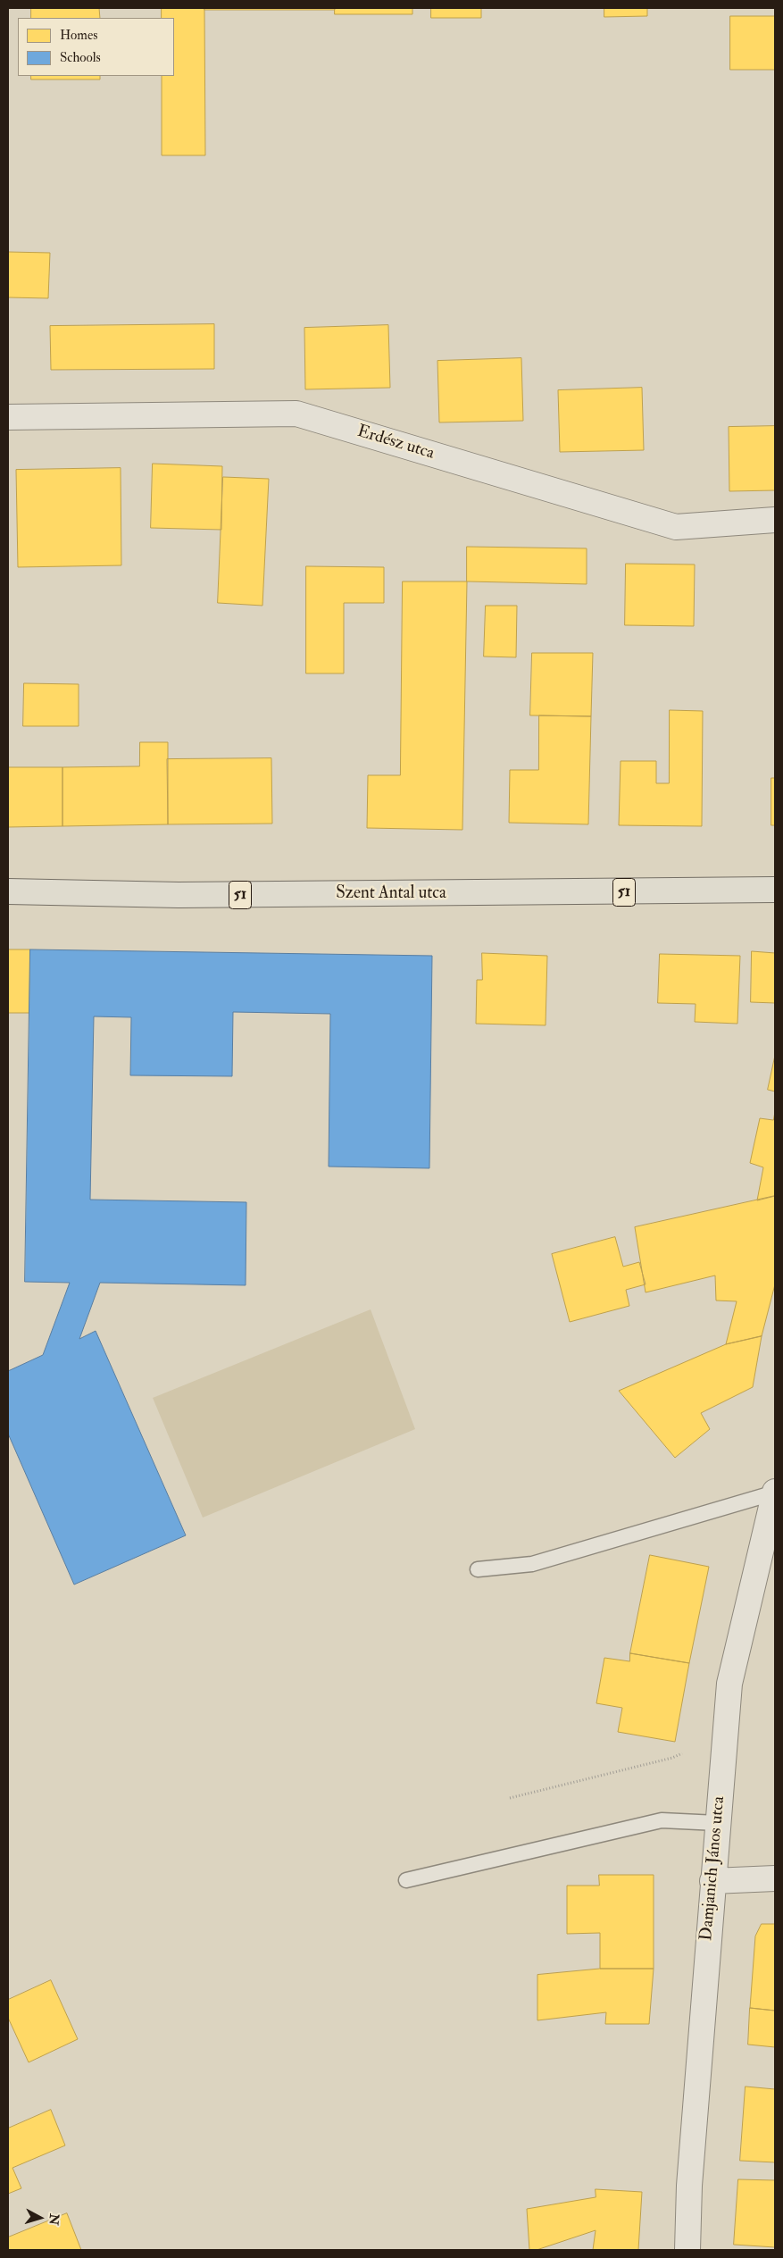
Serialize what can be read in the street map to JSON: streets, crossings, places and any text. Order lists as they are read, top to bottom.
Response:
{
  "streets": {
    "main road": ["51", "Szent Antal utca"],
    "street": ["Erdész utca", "Damjanich János utca"]
  },
  "legend": ["Homes", "Schools"],
  "north": "right"
}
